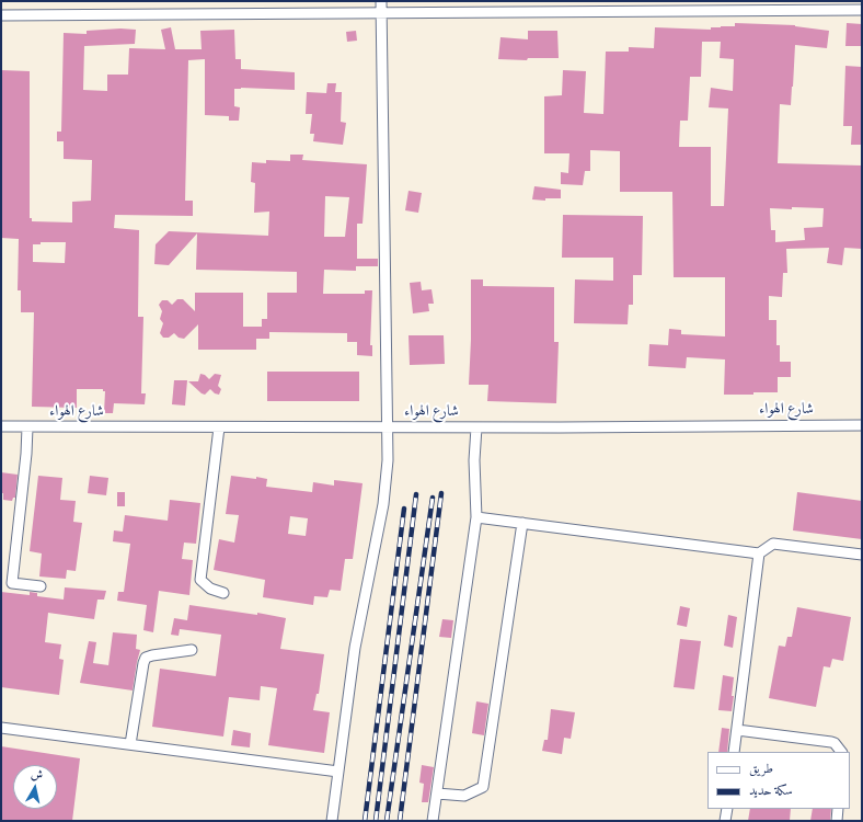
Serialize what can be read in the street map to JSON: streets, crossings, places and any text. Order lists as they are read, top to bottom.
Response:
{
  "streets": {
    "street": ["شارع الهواء"]
  },
  "legend": ["طريق", "سكة حديد"],
  "north": "top"
}
